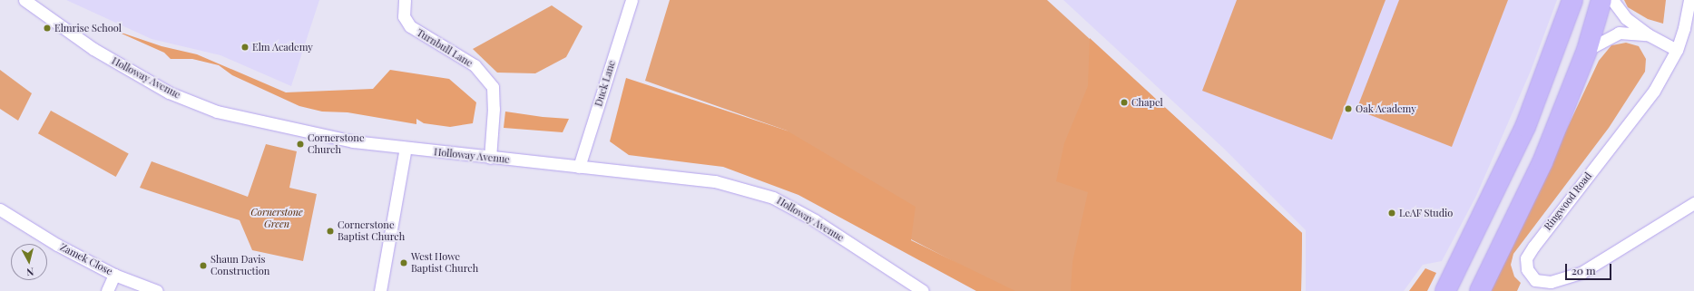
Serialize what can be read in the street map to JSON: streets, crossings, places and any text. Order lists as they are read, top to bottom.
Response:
{
  "streets": {
    "street": [
      "Turnbull Lane",
      "Holloway Avenue",
      "Duck Lane",
      "Ringwood Road",
      "Zamek Close"
    ]
  },
  "crossings": [
    ["Turnbull Lane", "Holloway Avenue"],
    ["Holloway Avenue", "Duck Lane"]
  ],
  "parks": ["Cornerstone Green"],
  "places": [
    "Elmrise School",
    "Elm Academy",
    "Chapel",
    "Oak Academy",
    "Cornerstone Church",
    "LeAF Studio",
    "Cornerstone Baptist Church",
    "West Howe Baptist Church",
    "Shaun Davis Construction"
  ],
  "scale_bar": "20 m",
  "north": "bottom"
}
